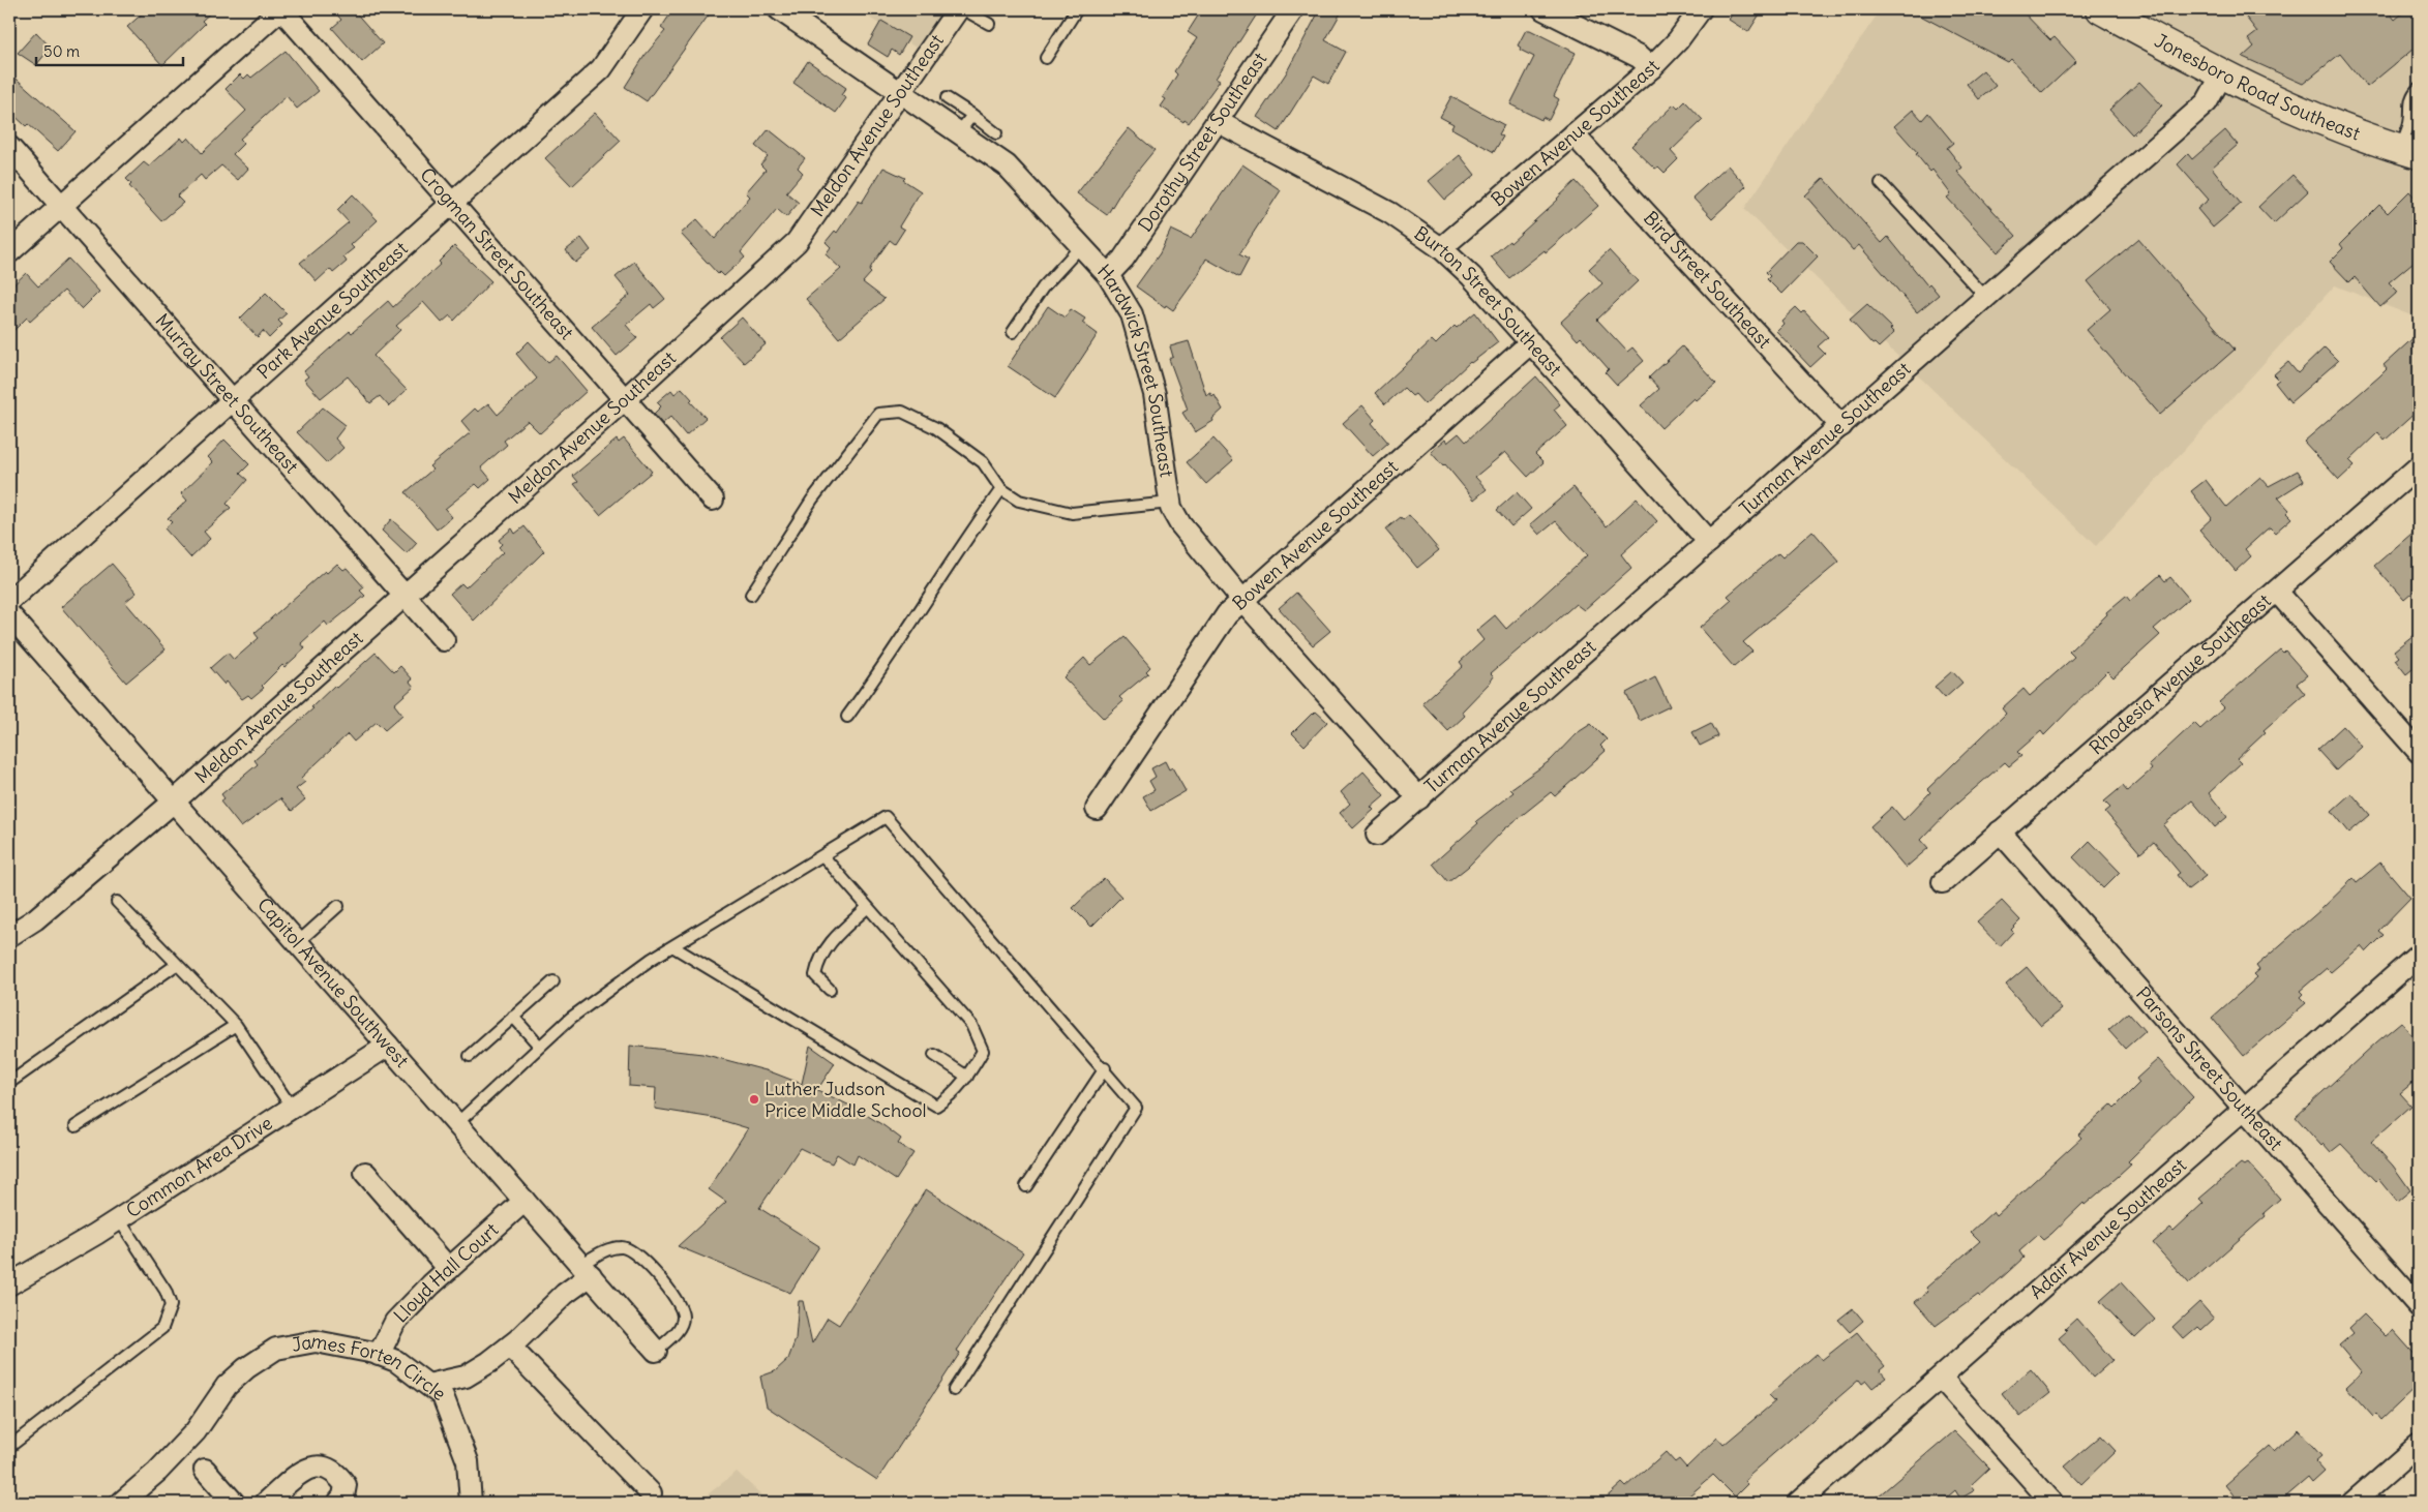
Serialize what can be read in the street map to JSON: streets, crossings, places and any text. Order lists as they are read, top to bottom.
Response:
{
  "streets": {
    "main road": ["Jonesboro Road Southeast"],
    "street": [
      "Meldon Avenue Southeast",
      "Bowen Avenue Southeast",
      "Dorothy Street Southeast",
      "Crogman Street Southeast",
      "Bird Street Southeast",
      "Burton Street Southeast",
      "Park Avenue Southeast",
      "Hardwick Street Southeast",
      "Murray Street Southeast",
      "Turman Avenue Southeast",
      "Rhodesia Avenue Southeast",
      "Capitol Avenue Southwest",
      "Parsons Street Southeast",
      "Common Area Drive",
      "Adair Avenue Southeast",
      "Lloyd Hall Court",
      "James Forten Circle"
    ]
  },
  "crossings": [
    ["Jonesboro Road Southeast", "Turman Avenue Southeast"],
    ["Meldon Avenue Southeast", "Crogman Street Southeast"],
    ["Meldon Avenue Southeast", "Hardwick Street Southeast"],
    ["Meldon Avenue Southeast", "Murray Street Southeast"],
    ["Meldon Avenue Southeast", "Capitol Avenue Southwest"],
    ["Bowen Avenue Southeast", "Bird Street Southeast"],
    ["Bowen Avenue Southeast", "Burton Street Southeast"],
    ["Bowen Avenue Southeast", "Hardwick Street Southeast"],
    ["Dorothy Street Southeast", "Burton Street Southeast"],
    ["Dorothy Street Southeast", "Hardwick Street Southeast"],
    ["Crogman Street Southeast", "Park Avenue Southeast"],
    ["Bird Street Southeast", "Turman Avenue Southeast"],
    ["Burton Street Southeast", "Turman Avenue Southeast"],
    ["Park Avenue Southeast", "Murray Street Southeast"],
    ["Hardwick Street Southeast", "Turman Avenue Southeast"],
    ["Rhodesia Avenue Southeast", "Parsons Street Southeast"],
    ["Capitol Avenue Southwest", "Common Area Drive"],
    ["Capitol Avenue Southwest", "Lloyd Hall Court"],
    ["Parsons Street Southeast", "Adair Avenue Southeast"],
    ["Lloyd Hall Court", "James Forten Circle"]
  ],
  "places": ["Luther Judson Price Middle School"],
  "scale_bar": "50 m"
}
